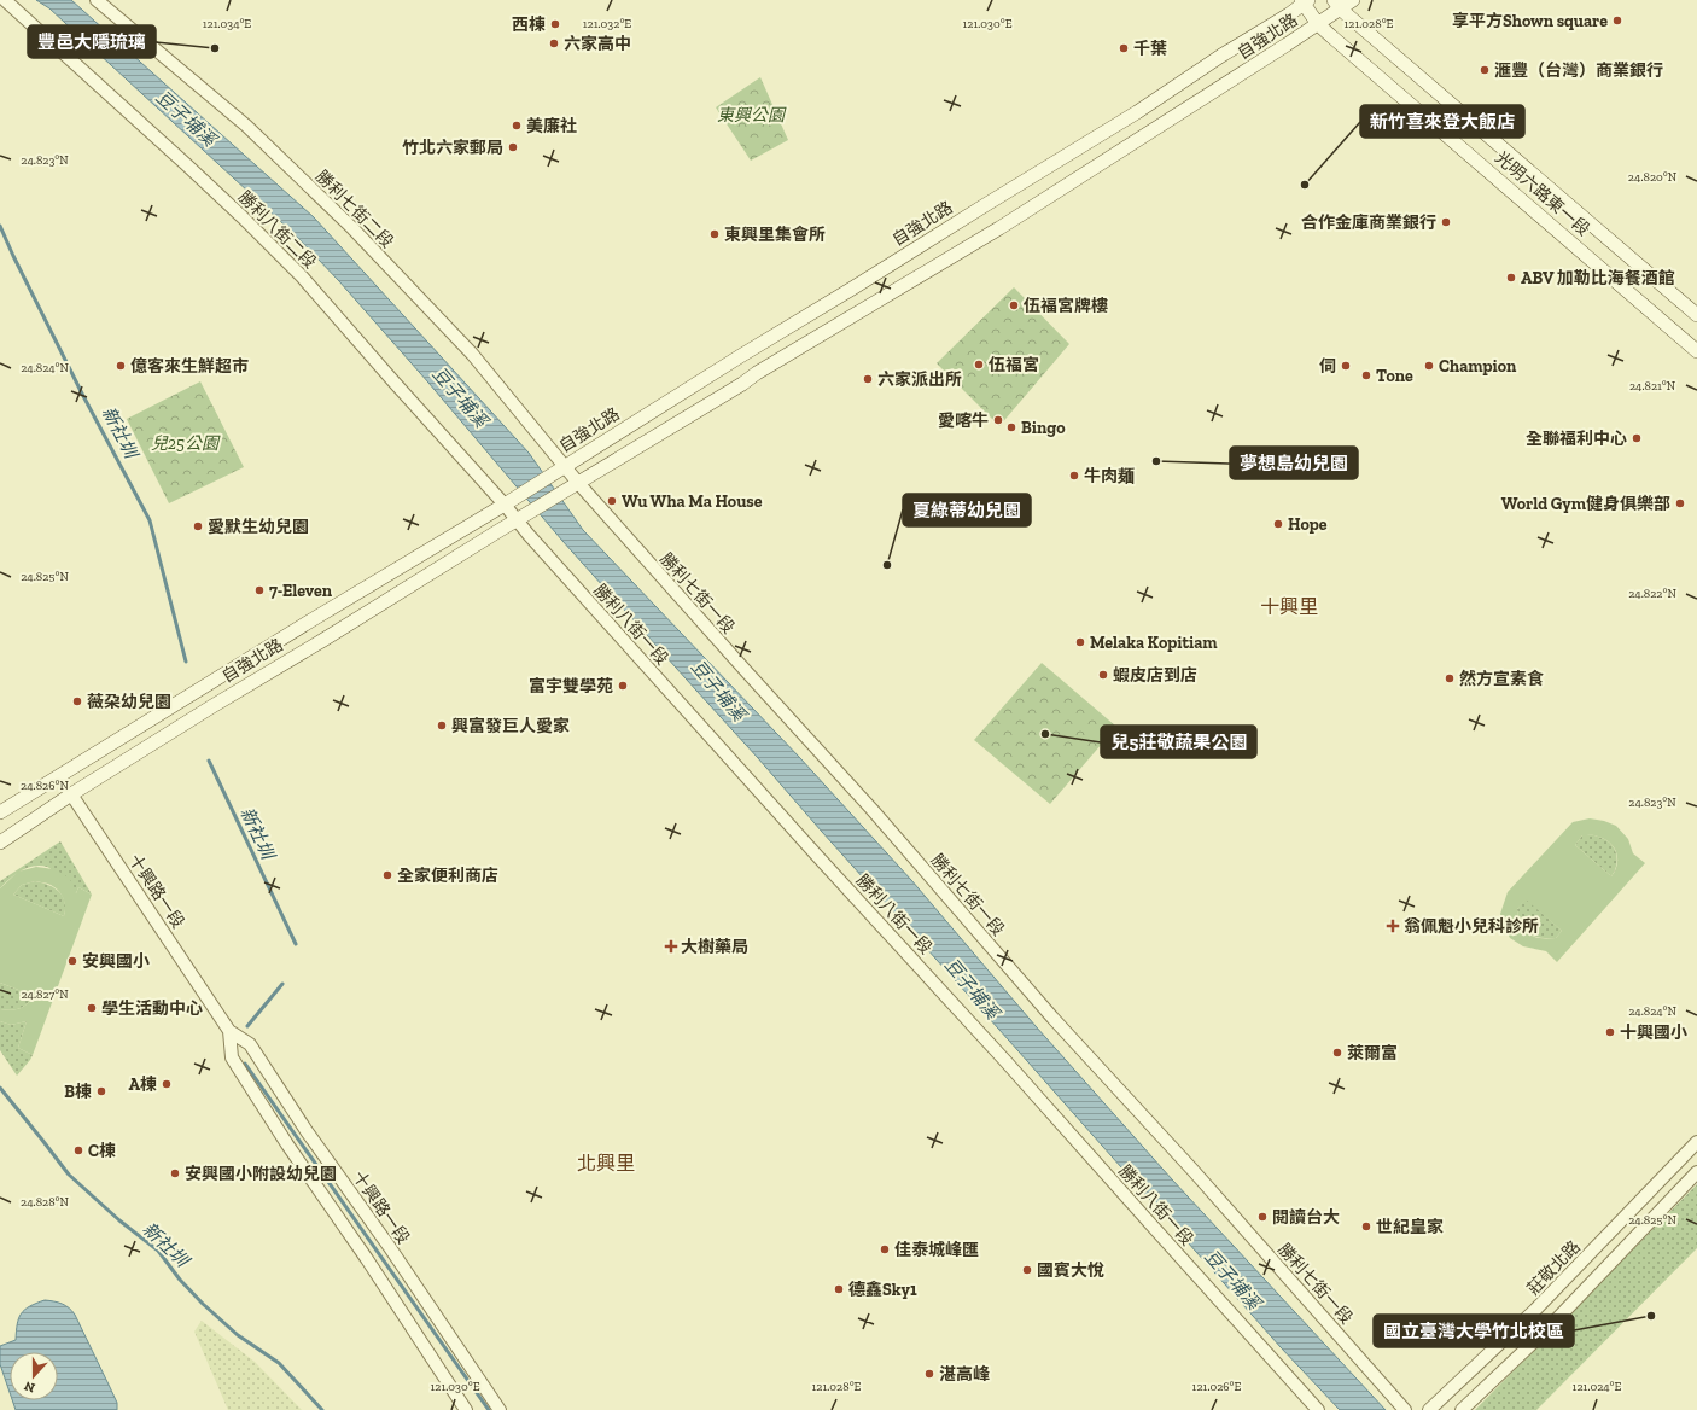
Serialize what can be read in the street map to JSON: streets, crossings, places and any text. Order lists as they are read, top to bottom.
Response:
{
  "streets": {
    "main road": ["自強北路", "光明六路東一段"],
    "street": [
      "勝利七街二段",
      "勝利八街二段",
      "勝利七街一段",
      "勝利八街一段",
      "十興路一段",
      "莊敬北路"
    ]
  },
  "crossings": [
    ["自強北路", "光明六路東一段"],
    ["自強北路", "勝利七街二段"],
    ["自強北路", "勝利八街二段"],
    ["自強北路", "勝利七街一段"],
    ["自強北路", "勝利八街一段"],
    ["自強北路", "十興路一段"],
    ["勝利七街二段", "勝利七街一段"],
    ["勝利八街二段", "勝利八街一段"]
  ],
  "districts": ["十興里", "北興里"],
  "water": ["豆子埔溪", "新社圳"],
  "parks": ["東興公園", "兒25公園"],
  "places": {
    "other": [
      "享平方Shown square",
      "西棟",
      "六家高中",
      "豐邑大隱琉璃",
      "千葉",
      "滙豐（台灣）商業銀行",
      "美廉社",
      "竹北六家郵局",
      "新竹喜來登大飯店",
      "合作金庫商業銀行",
      "東興里集會所",
      "ABV 加勒比海餐酒館",
      "伍福宮牌樓",
      "伍福宮",
      "億客來生鮮超市",
      "伺",
      "Champion",
      "Tone",
      "六家派出所",
      "愛喀牛",
      "Bingo",
      "全聯福利中心",
      "夢想島幼兒園",
      "牛肉麺",
      "Wu Wha Ma House",
      "World Gym健身俱樂部",
      "Hope",
      "愛默生幼兒園",
      "夏綠蒂幼兒園",
      "7-Eleven",
      "Melaka Kopitiam",
      "蝦皮店到店",
      "然方宣素食",
      "富宇雙學苑",
      "薇朶幼兒園",
      "興富發巨人愛家",
      "兒5莊敬蔬果公園",
      "全家便利商店",
      "安興國小",
      "學生活動中心",
      "十興國小",
      "萊爾富",
      "A棟",
      "B棟",
      "C棟",
      "安興國小附設幼兒園",
      "閱讀台大",
      "世紀皇家",
      "佳泰城峰匯",
      "國賓大悅",
      "德鑫Sky1",
      "國立臺灣大學竹北校區",
      "湛高峰"
    ],
    "health": ["翁佩魁小兒科診所", "大樹藥局"]
  },
  "north": "bottom",
  "coordinates": [
    "121.034°E",
    "121.032°E",
    "121.030°E",
    "121.028°E",
    "24.823°N",
    "24.820°N",
    "24.824°N",
    "24.821°N",
    "24.825°N",
    "24.822°N",
    "24.826°N",
    "24.827°N",
    "24.828°N",
    "121.026°E",
    "121.024°E"
  ]
}
